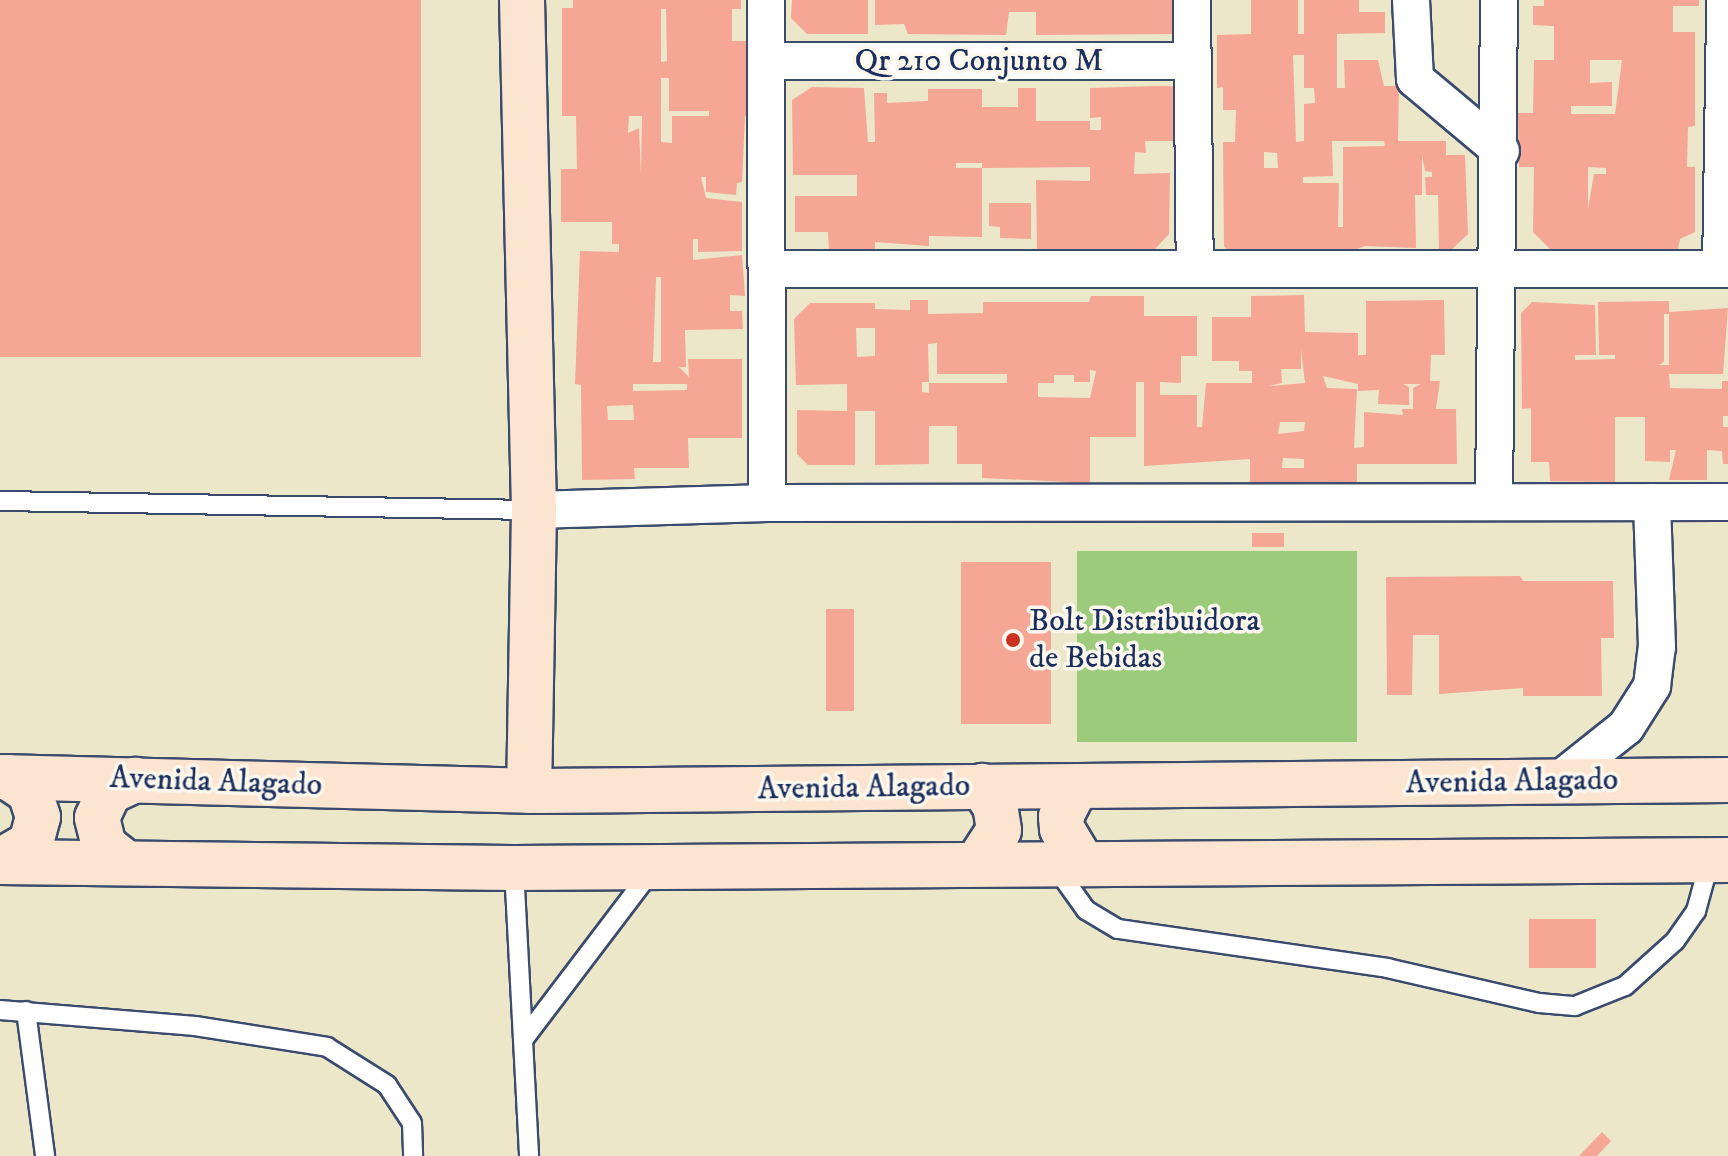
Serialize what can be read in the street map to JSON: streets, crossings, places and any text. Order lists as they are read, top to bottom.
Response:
{
  "streets": {
    "main road": ["Avenida Alagado"],
    "street": ["Qr 210 Conjunto M"]
  },
  "places": ["Bolt Distribuidora de Bebidas"]
}
